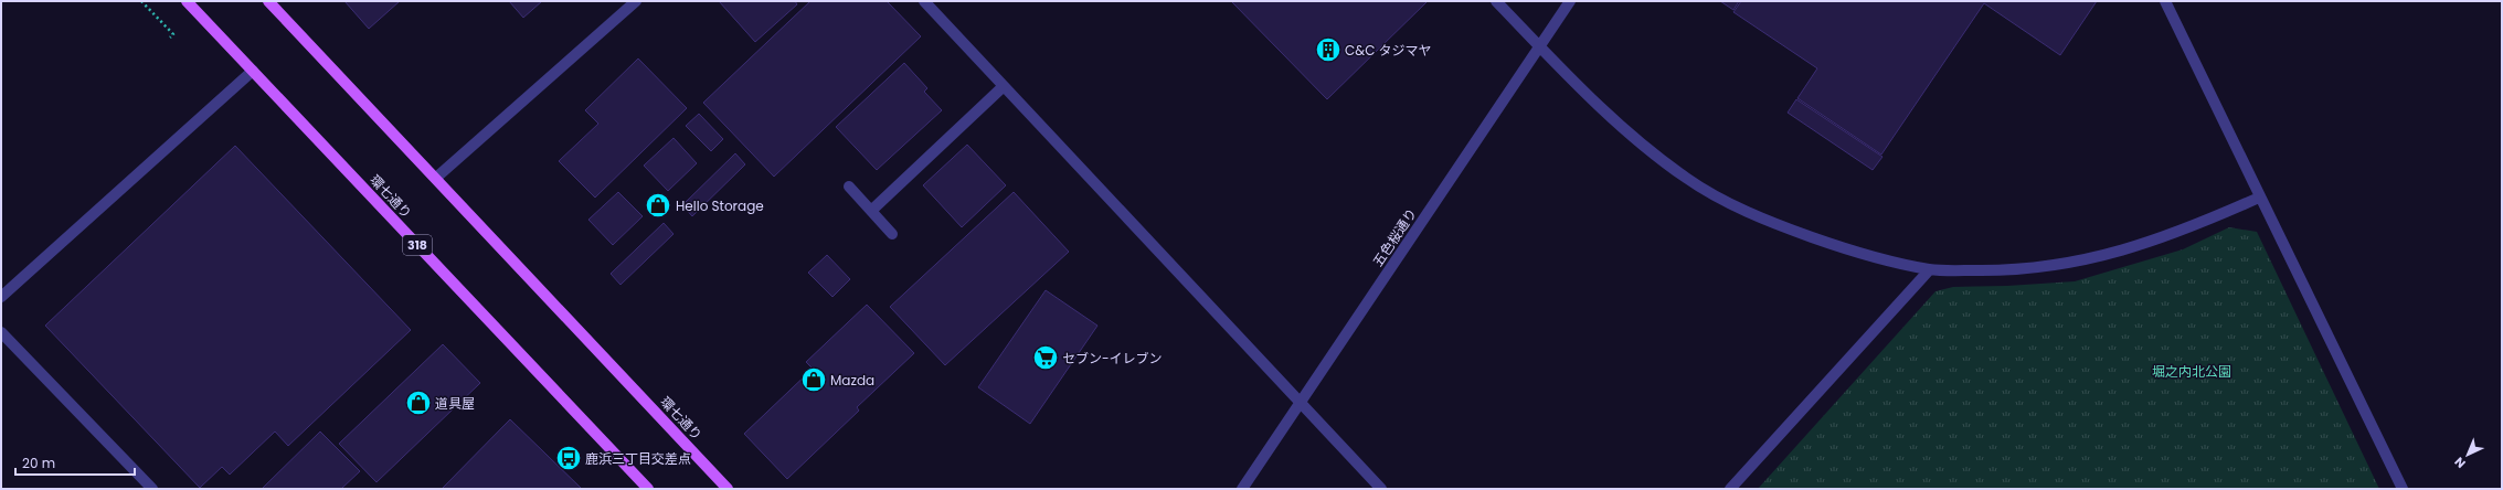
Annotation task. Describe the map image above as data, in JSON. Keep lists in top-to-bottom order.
{
  "streets": {
    "main road": ["環七通り", "318"],
    "street": ["五色桜通り"]
  },
  "parks": ["堀之内北公園"],
  "places": {
    "building": ["C&C タジマヤ"],
    "shop": ["Hello Storage", "Mazda", "道具屋"],
    "supermarket": ["セブン-イレブン"],
    "bus stop": ["鹿浜三丁目交差点"]
  },
  "scale_bar": "20 m",
  "north": "bottom left"
}
